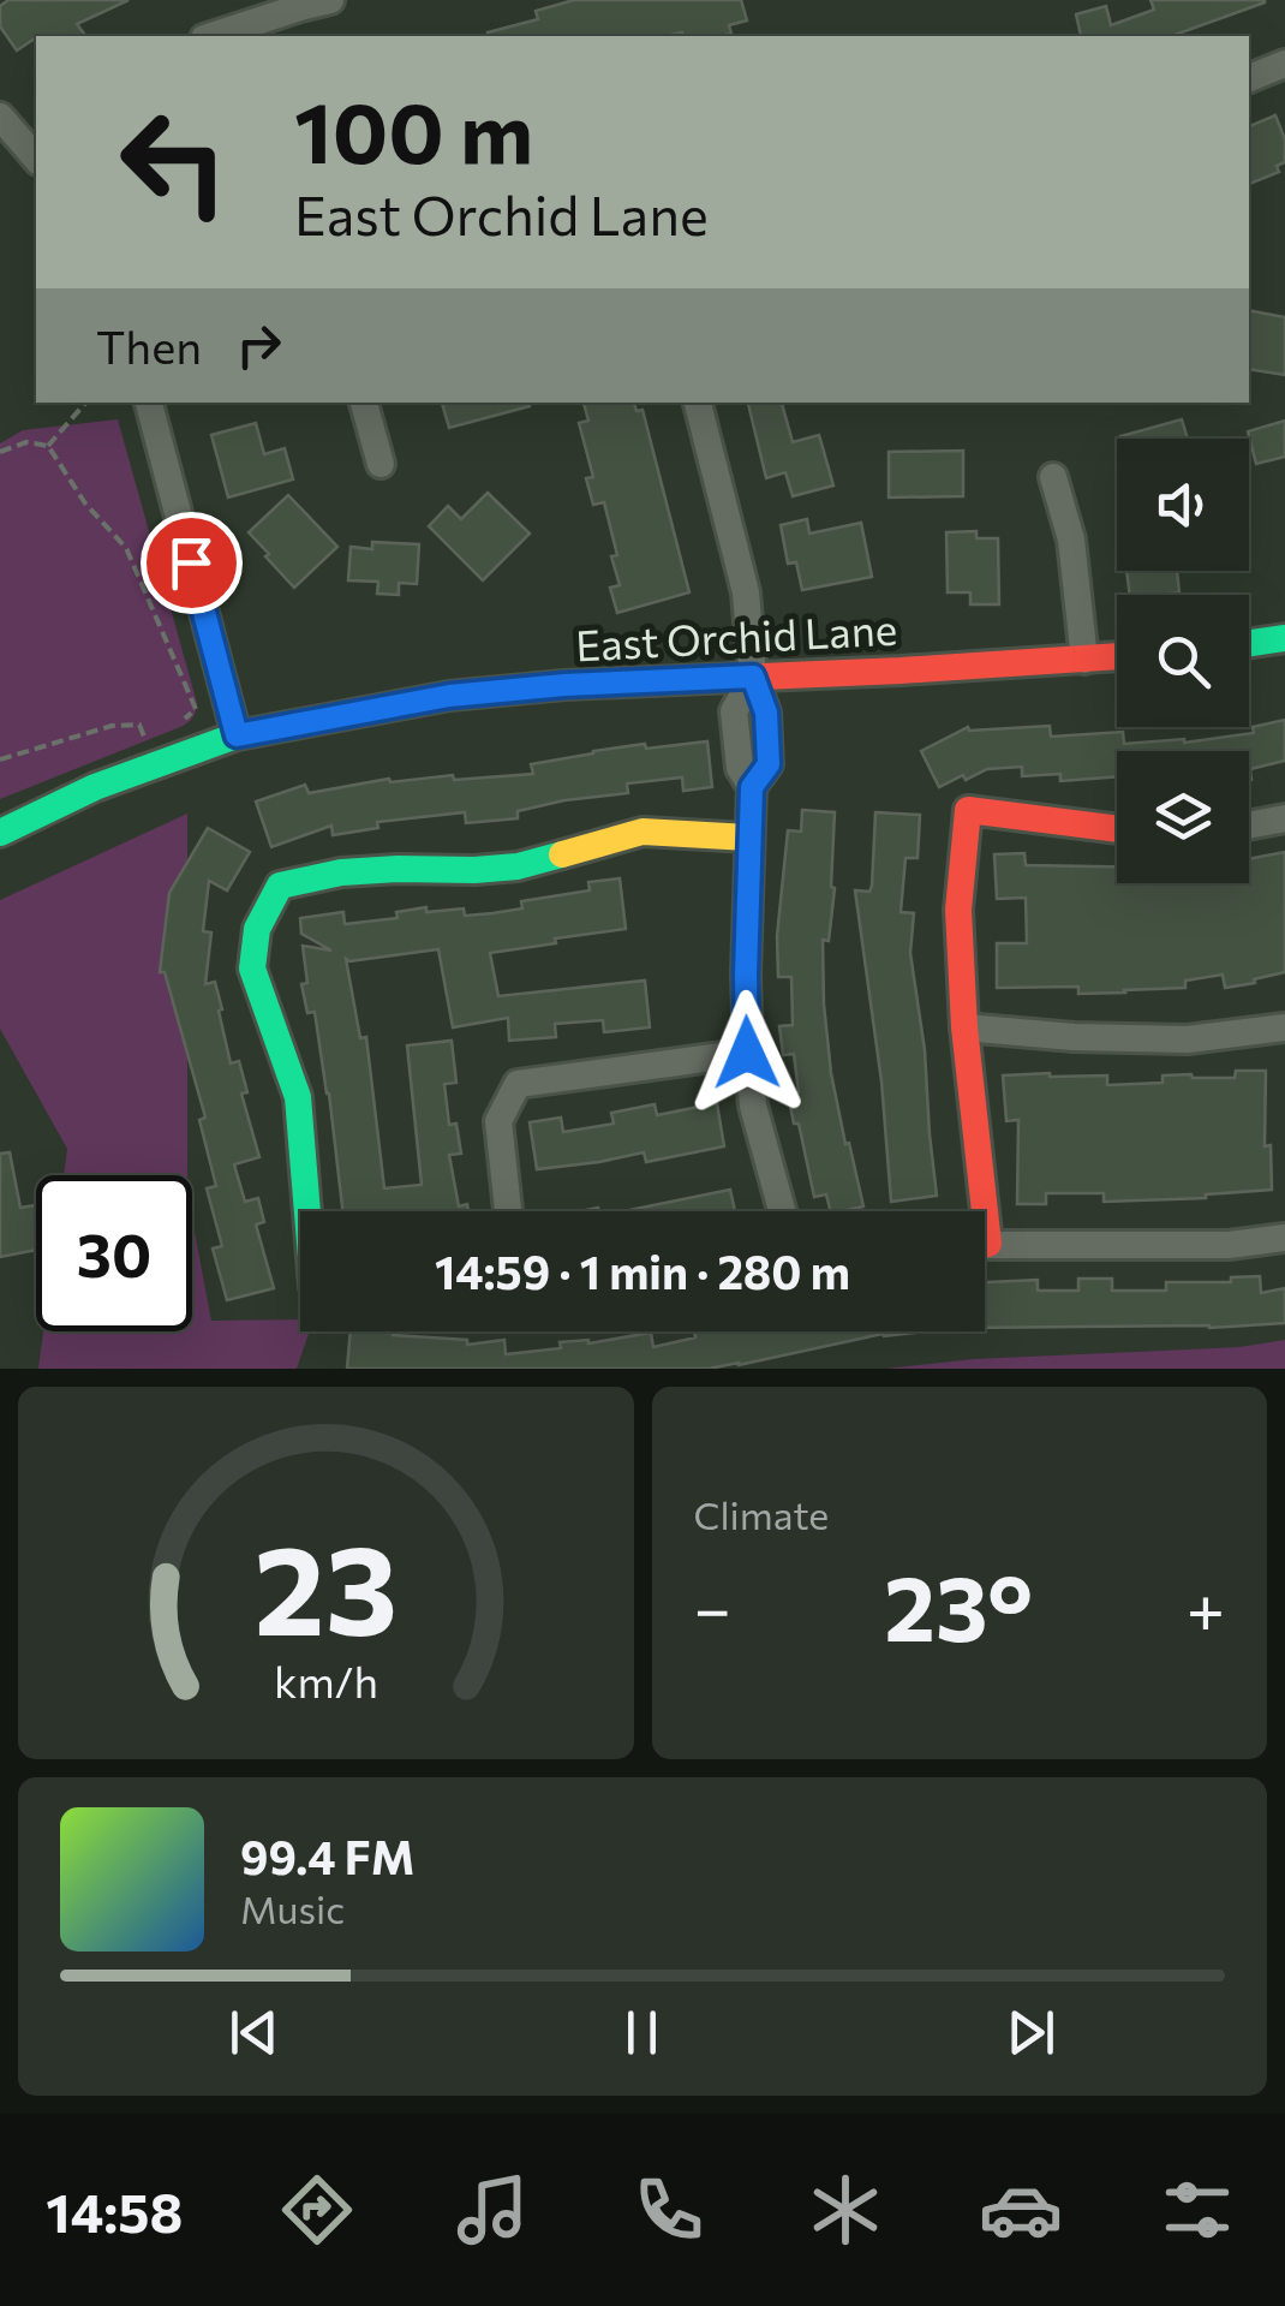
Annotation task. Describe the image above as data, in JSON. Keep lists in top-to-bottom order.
{
  "streets": {
    "street": ["East Orchid Lane"]
  },
  "page": {
    "turn": ["100 m", "East Orchid Lane"],
    "then": "Then",
    "limit": "30",
    "trip": "14:59 · 1 min · 280 m",
    "tile": "Climate",
    "heat": ["−", "23°", "+"],
    "song": ["99.4 FM", "Music"],
    "tabs": "14:58",
    "gauge": ["23", "km/h"]
  }
}
